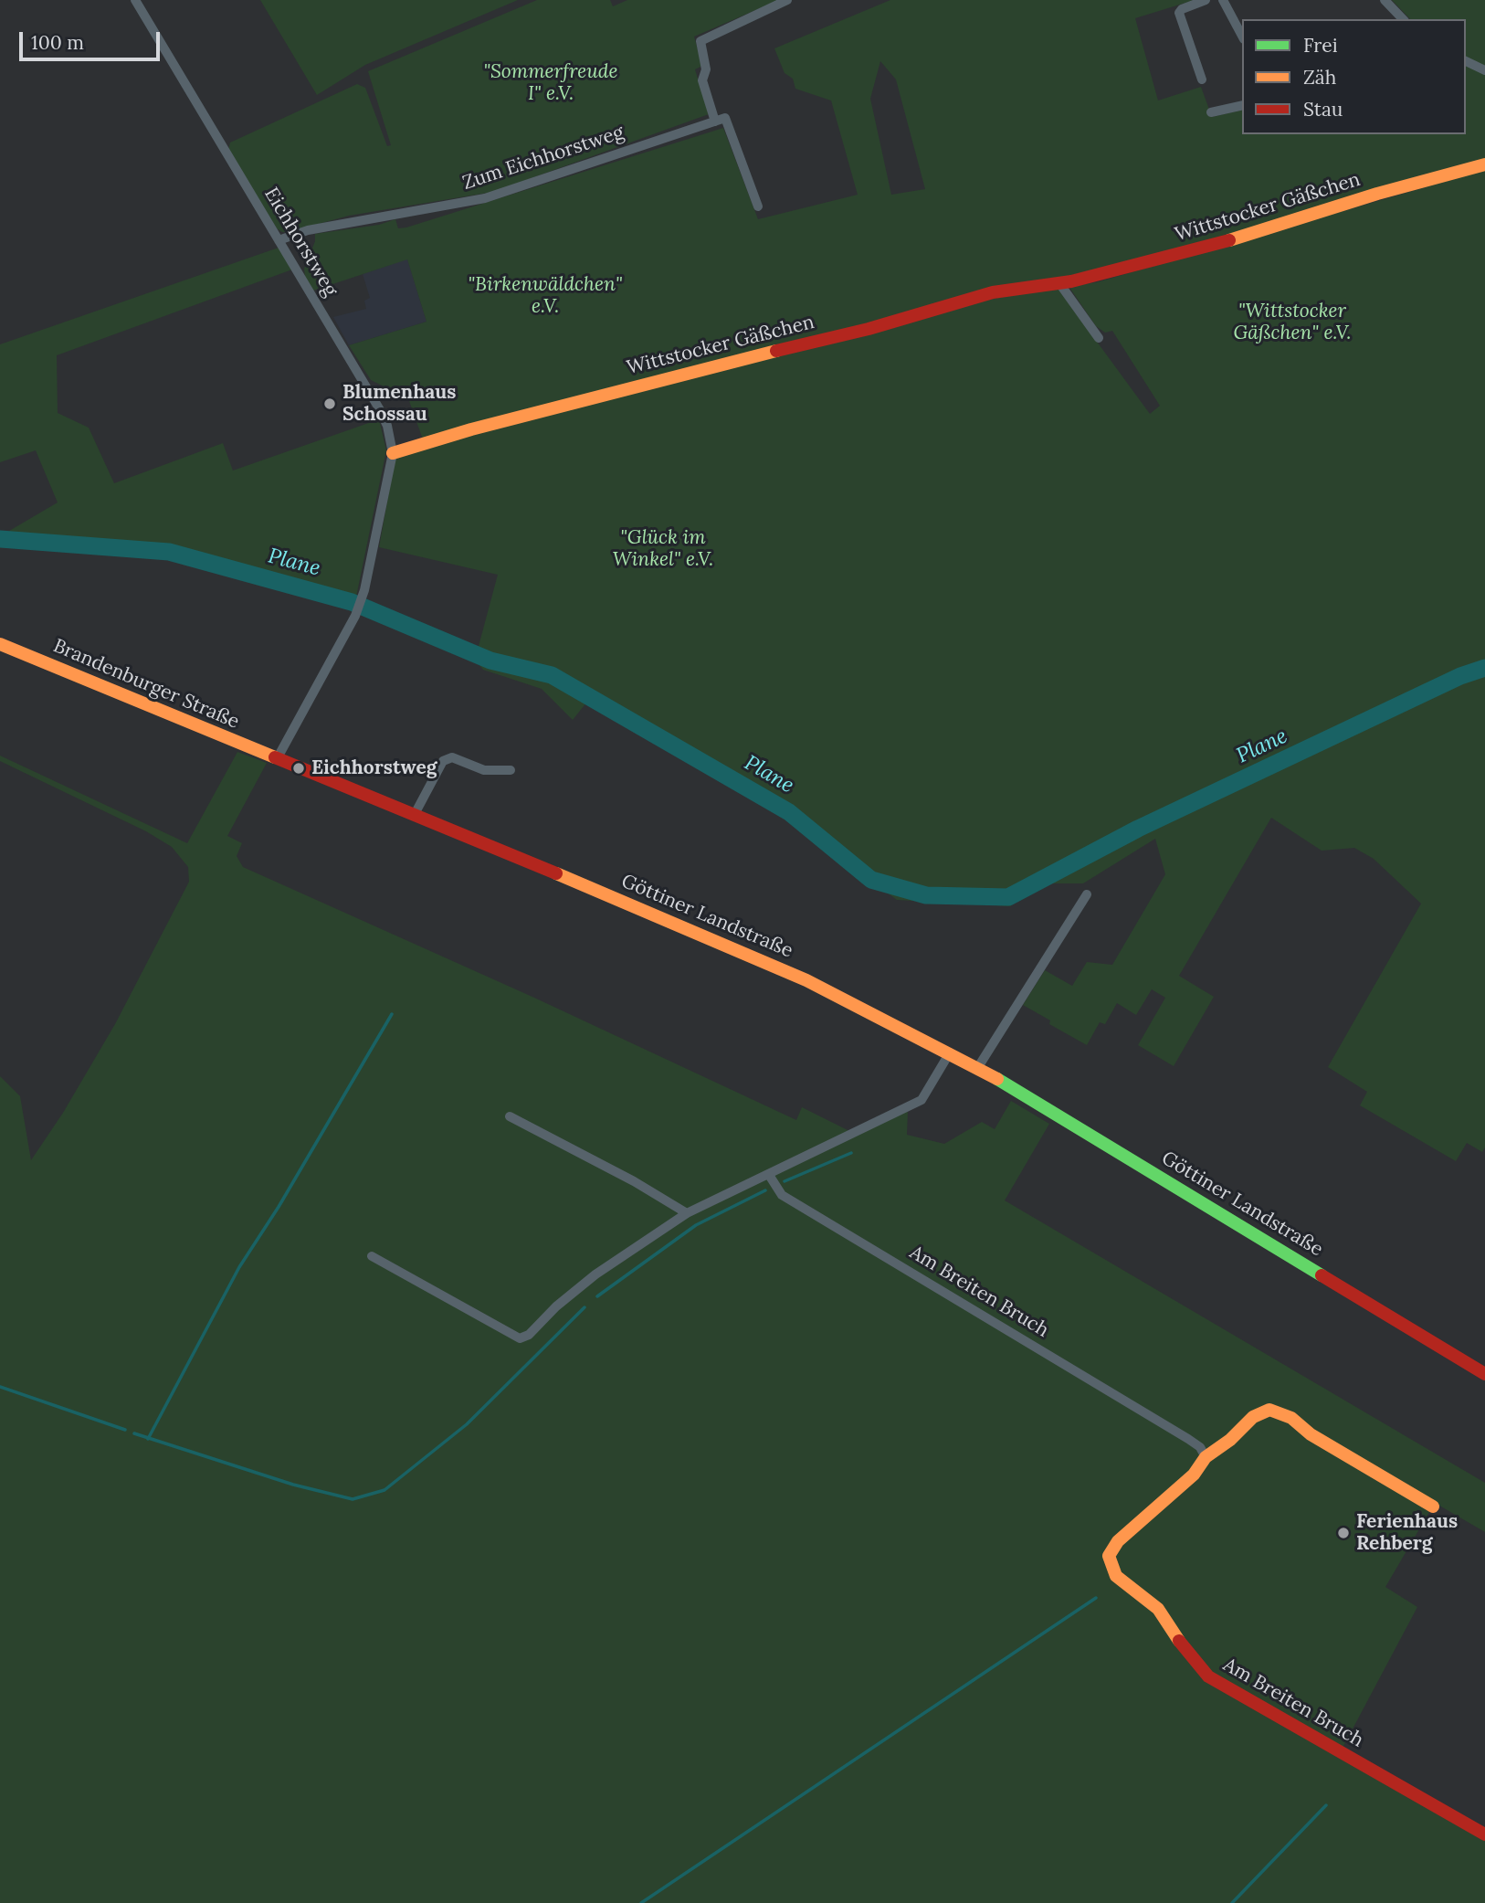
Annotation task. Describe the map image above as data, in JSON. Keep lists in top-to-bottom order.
{
  "streets": {
    "street": [
      "Zum Eichhorstweg",
      "Wittstocker Gäßchen",
      "Eichhorstweg",
      "Brandenburger Straße",
      "Göttiner Landstraße",
      "Am Breiten Bruch"
    ]
  },
  "crossings": [
    ["Zum Eichhorstweg", "Eichhorstweg"],
    ["Wittstocker Gäßchen", "Eichhorstweg"],
    ["Eichhorstweg", "Brandenburger Straße"],
    ["Eichhorstweg", "Göttiner Landstraße"],
    ["Brandenburger Straße", "Göttiner Landstraße"]
  ],
  "water": ["Plane"],
  "parks": [
    "\"Sommerfreude I\" e.V.",
    "\"Birkenwäldchen\" e.V.",
    "\"Wittstocker Gäßchen\" e.V.",
    "\"Glück im Winkel\" e.V."
  ],
  "places": ["Blumenhaus Schossau", "Eichhorstweg", "Ferienhaus Rehberg"],
  "legend": ["Frei", "Zäh", "Stau"],
  "scale_bar": "100 m"
}
